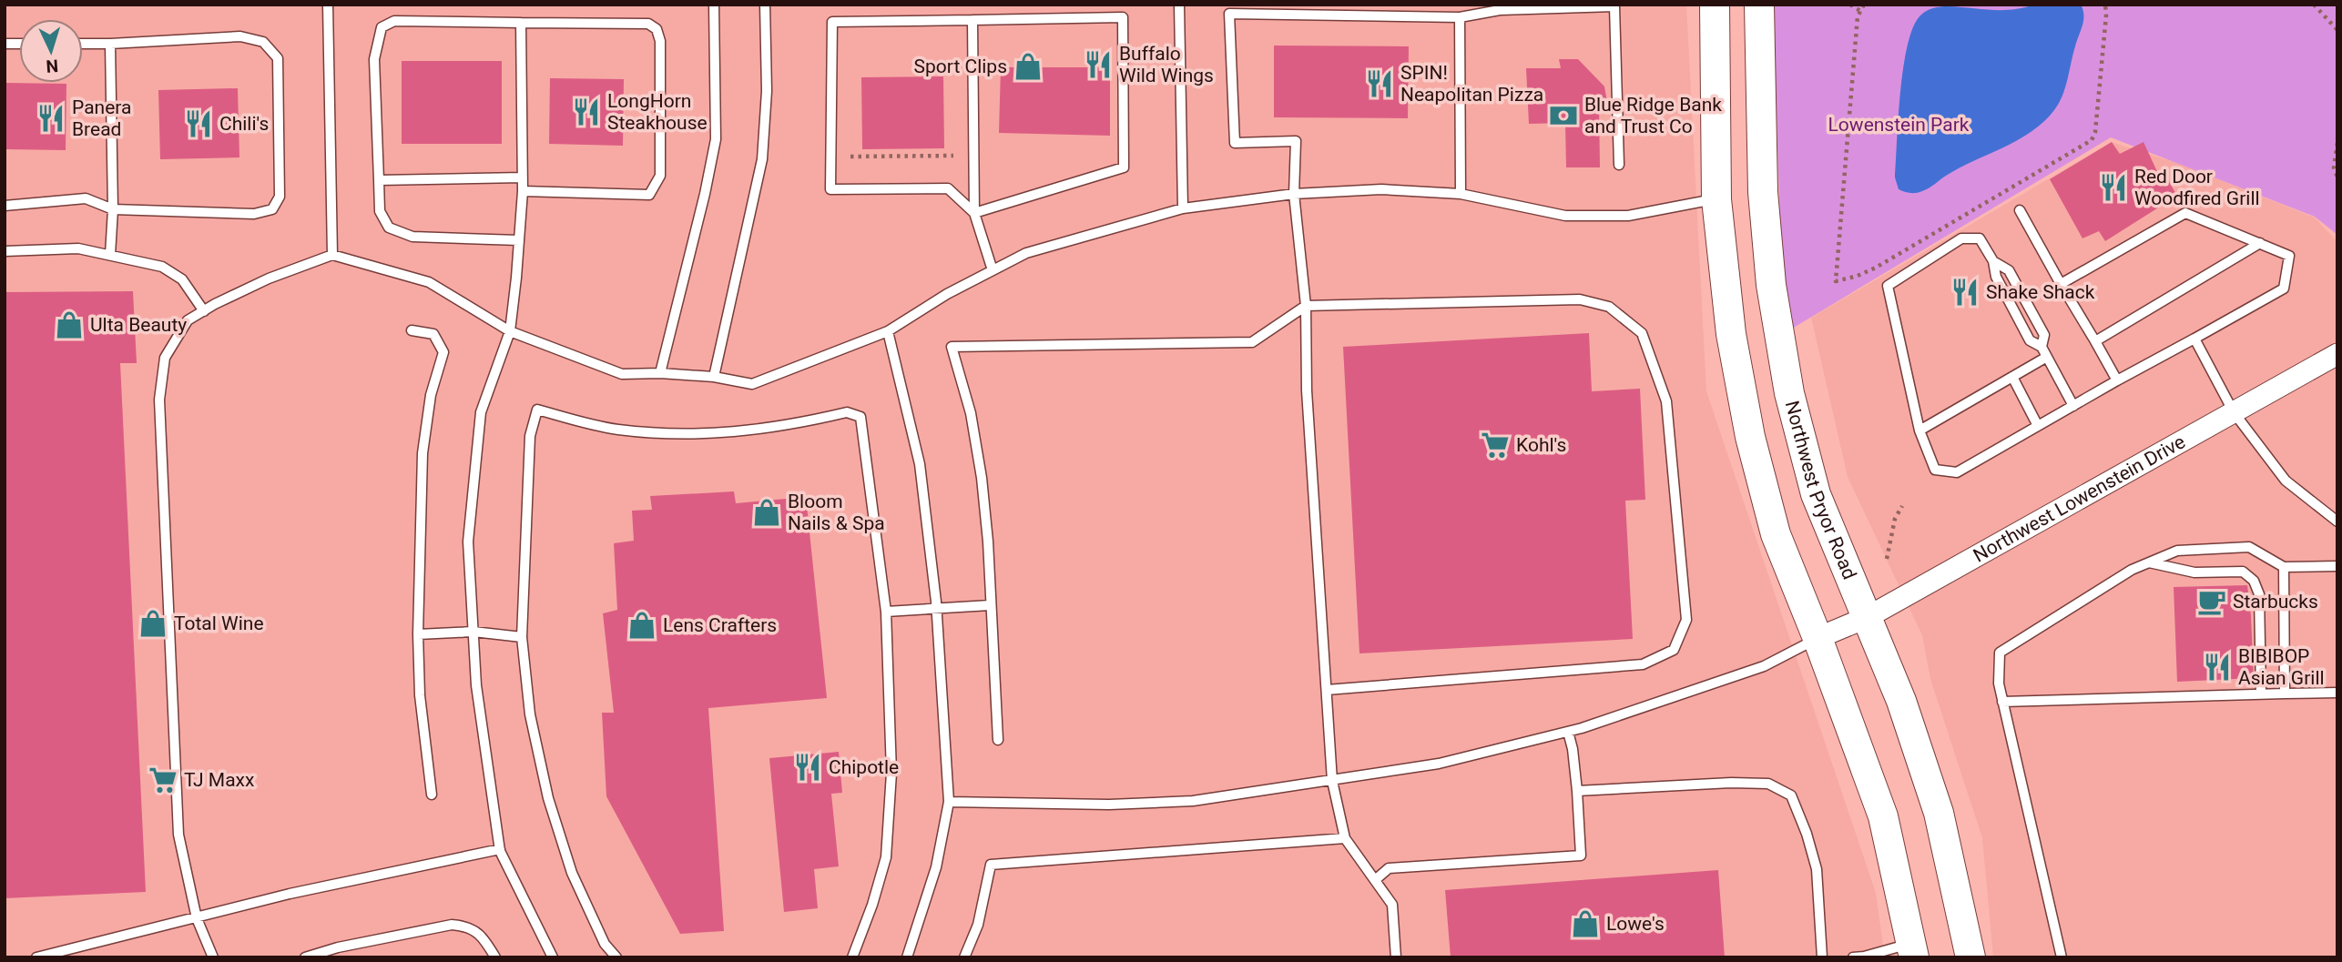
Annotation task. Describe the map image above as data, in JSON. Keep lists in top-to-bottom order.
{
  "streets": {
    "main road": ["Northwest Pryor Road"],
    "street": ["Northwest Lowenstein Drive"]
  },
  "crossings": [
    ["Northwest Pryor Road", "Northwest Lowenstein Drive"]
  ],
  "parks": ["Lowenstein Park"],
  "places": {
    "restaurant": [
      "Buffalo Wild Wings",
      "SPIN! Neapolitan Pizza",
      "LongHorn Steakhouse",
      "Panera Bread",
      "Chili's",
      "Red Door Woodfired Grill",
      "Shake Shack",
      "BIBIBOP Asian Grill",
      "Chipotle"
    ],
    "shop": [
      "Sport Clips",
      "Ulta Beauty",
      "Bloom Nails & Spa",
      "Total Wine",
      "Lens Crafters",
      "Lowe's"
    ],
    "bank": ["Blue Ridge Bank and Trust Co"],
    "supermarket": ["Kohl's", "TJ Maxx"],
    "cafe": ["Starbucks"]
  },
  "north": "bottom"
}
